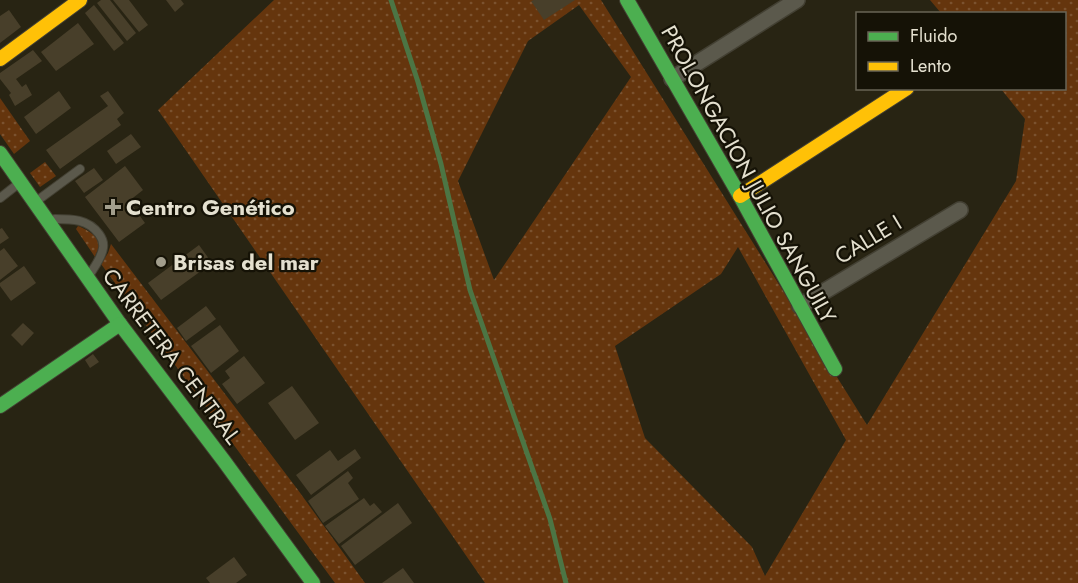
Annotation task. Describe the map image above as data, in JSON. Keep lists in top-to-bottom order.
{
  "streets": {
    "main road": ["PROLONGACION JULIO SANGUILY", "CARRETERA CENTRAL"],
    "street": ["CALLE I"]
  },
  "crossings": [
    ["PROLONGACION JULIO SANGUILY", "CALLE I"]
  ],
  "places": {
    "health": ["Centro Genético"],
    "other": ["Brisas del mar"]
  },
  "legend": ["Fluido", "Lento"]
}
